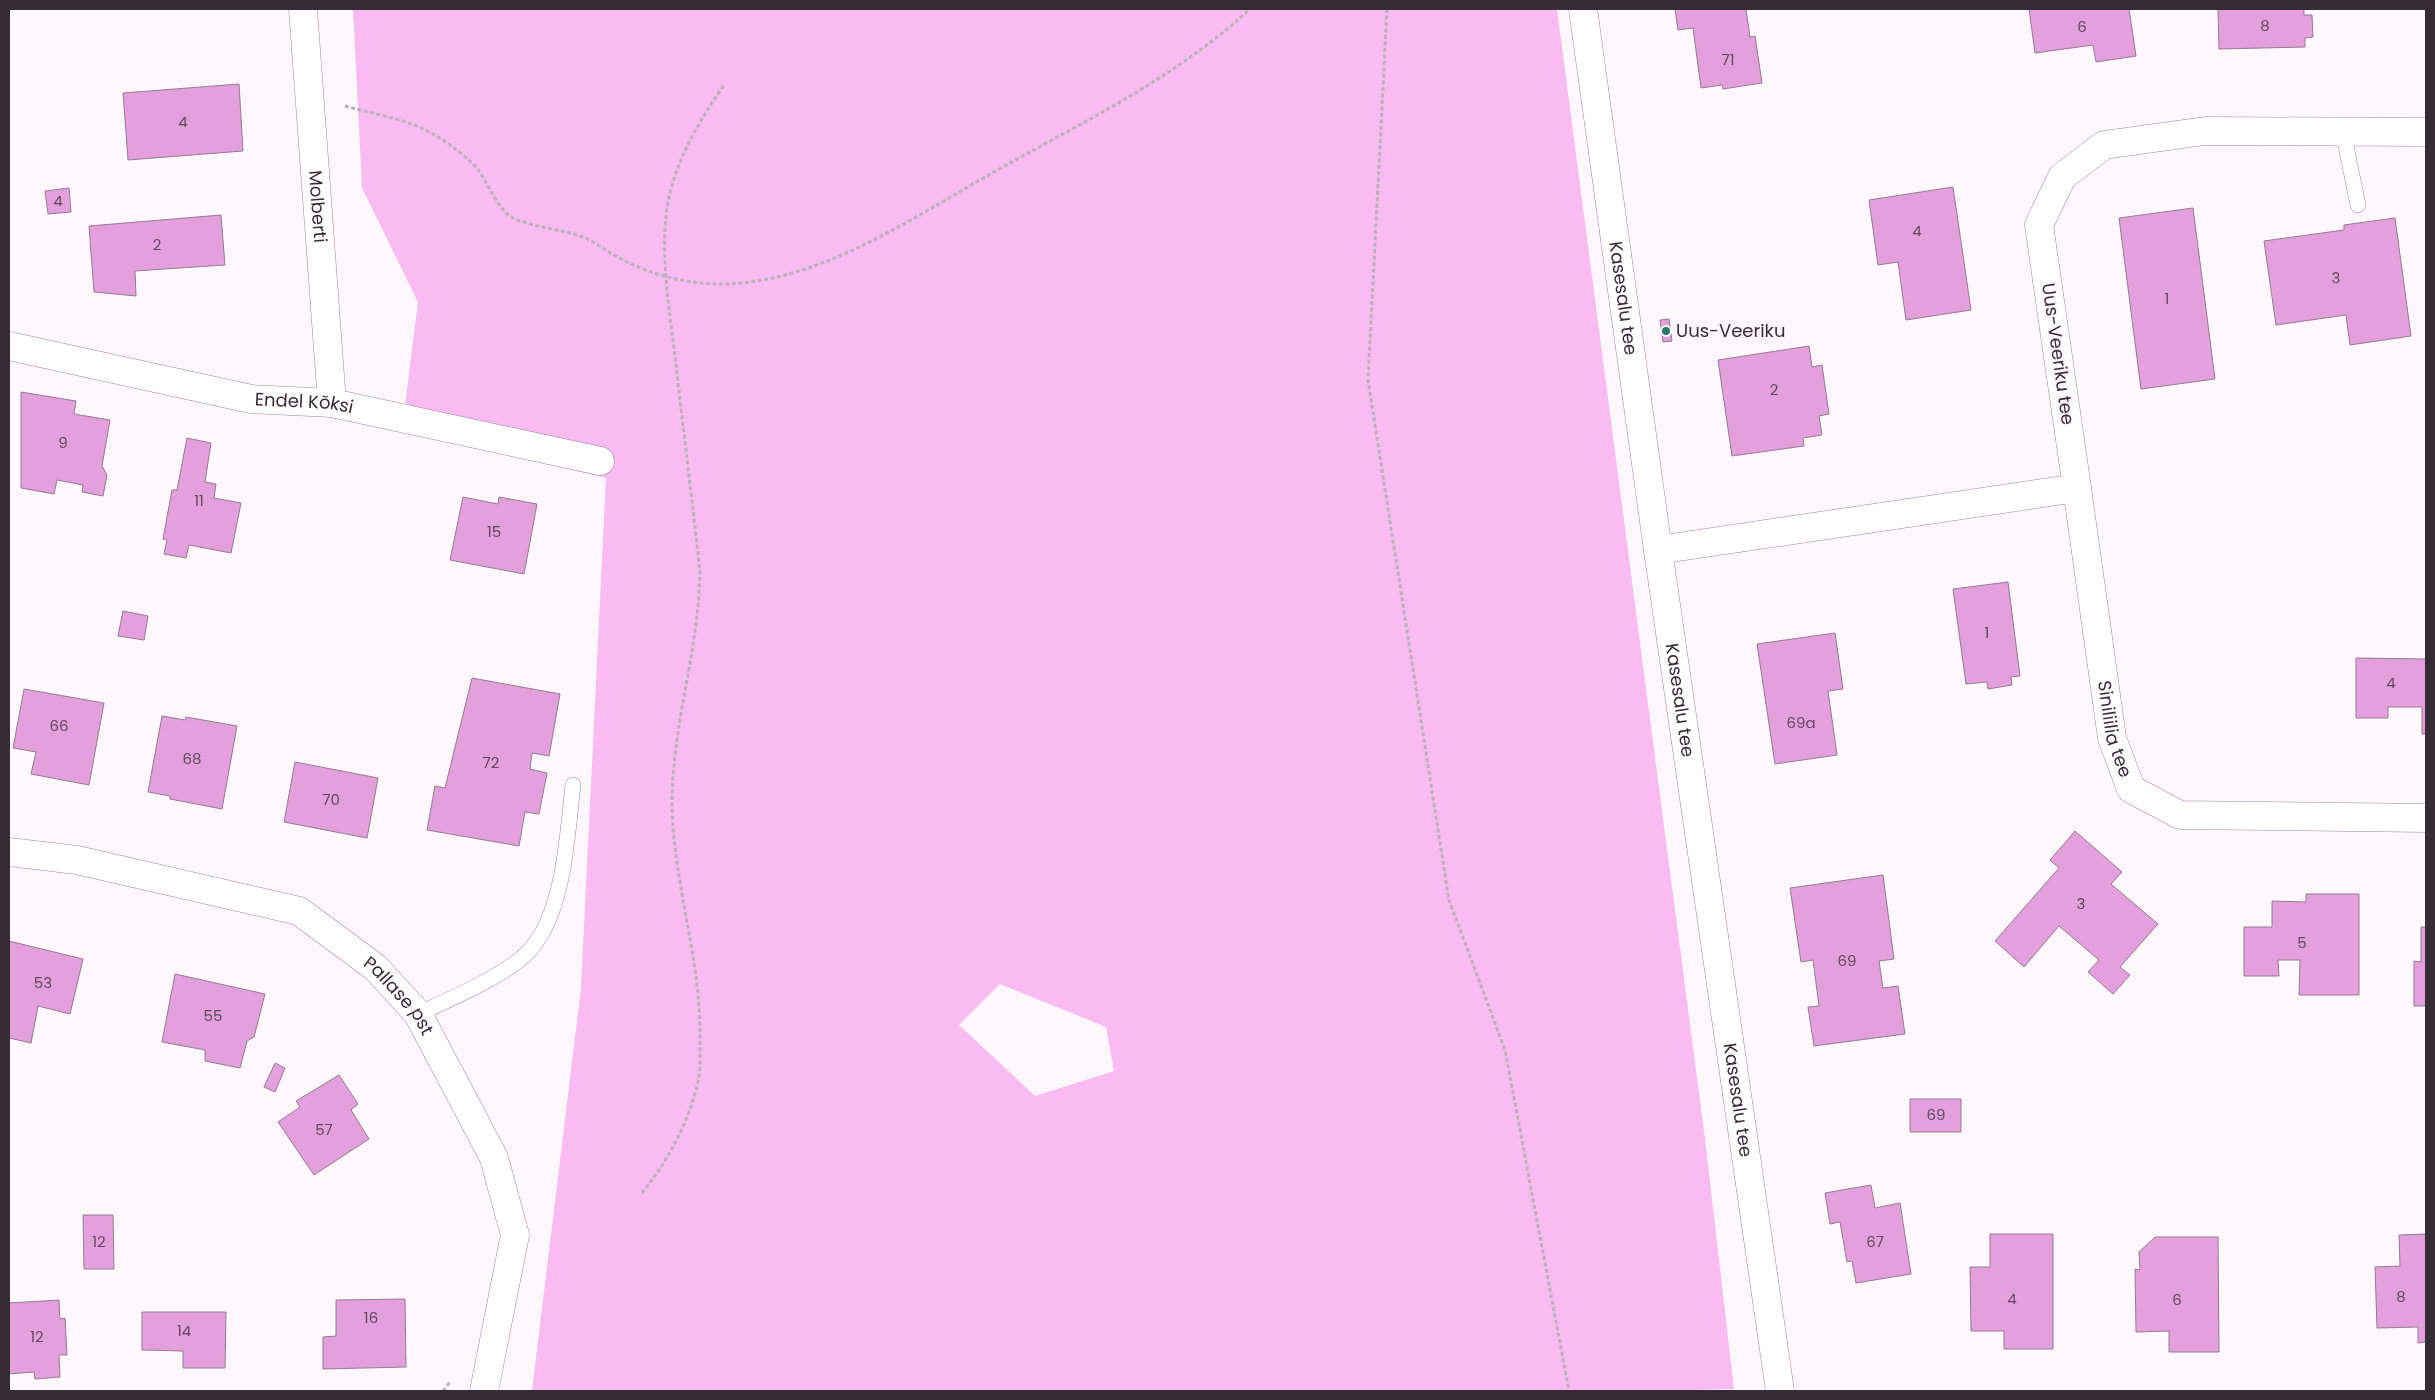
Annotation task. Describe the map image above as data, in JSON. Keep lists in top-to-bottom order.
{
  "streets": {
    "street": [
      "Molberti",
      "Kasesalu tee",
      "Uus-Veeriku tee",
      "Endel Kõksi",
      "Siniliilia tee",
      "Pallase pst"
    ]
  },
  "crossings": [
    ["Molberti", "Endel Kõksi"],
    ["Uus-Veeriku tee", "Siniliilia tee"]
  ],
  "places": ["Uus-Veeriku"],
  "house_numbers": [
    "8",
    "6",
    "71",
    "4",
    "4",
    "4",
    "2",
    "3",
    "1",
    "2",
    "9",
    "11",
    "15",
    "1",
    "4",
    "69a",
    "66",
    "68",
    "72",
    "70",
    "3",
    "5",
    "69",
    "53",
    "55",
    "69",
    "57",
    "12",
    "67",
    "8",
    "4",
    "6",
    "16",
    "14",
    "12"
  ]
}
